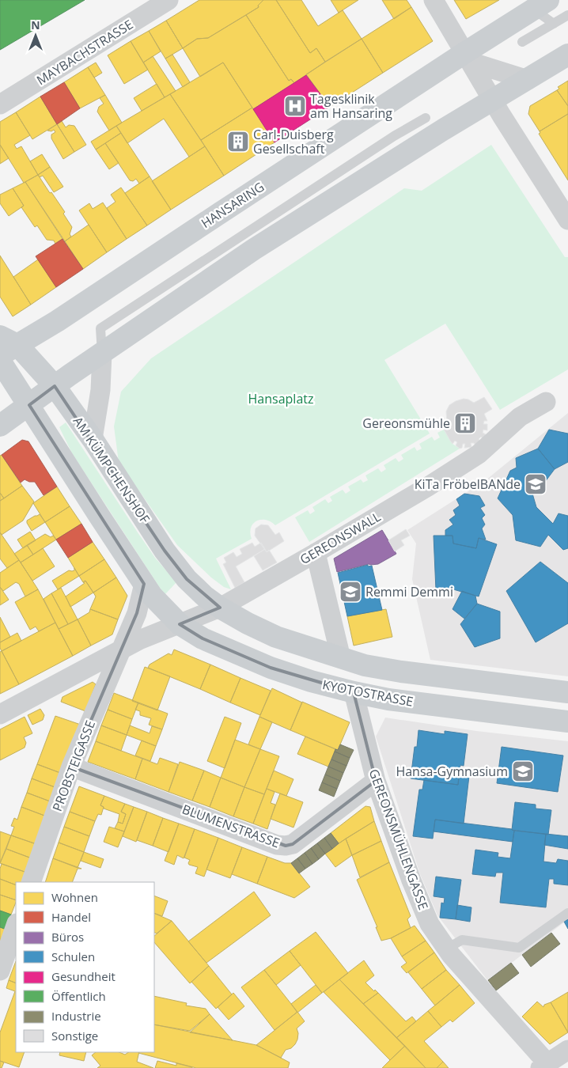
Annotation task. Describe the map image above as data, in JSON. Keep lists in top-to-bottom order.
{
  "streets": {
    "main road": ["HANSARING", "AM KÜMPCHENSHOF", "KYOTOSTRASSE"],
    "street": [
      "MAYBACHSTRASSE",
      "GEREONSWALL",
      "PROBSTEIGASSE",
      "BLUMENSTRASSE",
      "GEREONSMÜHLENGASSE"
    ]
  },
  "crossings": [
    ["HANSARING", "AM KÜMPCHENSHOF"],
    ["AM KÜMPCHENSHOF", "GEREONSWALL"],
    ["AM KÜMPCHENSHOF", "KYOTOSTRASSE"],
    ["GEREONSWALL", "KYOTOSTRASSE"],
    ["GEREONSWALL", "PROBSTEIGASSE"],
    ["KYOTOSTRASSE", "GEREONSMÜHLENGASSE"],
    ["PROBSTEIGASSE", "BLUMENSTRASSE"],
    ["BLUMENSTRASSE", "GEREONSMÜHLENGASSE"]
  ],
  "parks": ["Hansaplatz"],
  "places": {
    "hospital": ["Tagesklinik am Hansaring"],
    "building": ["Carl-Duisberg Gesellschaft", "Gereonsmühle"],
    "school or university": ["KiTa FröbelBANde", "Remmi Demmi", "Hansa-Gymnasium"]
  },
  "legend": [
    "Wohnen",
    "Handel",
    "Büros",
    "Schulen",
    "Gesundheit",
    "Öffentlich",
    "Industrie",
    "Sonstige"
  ],
  "north": "top"
}
